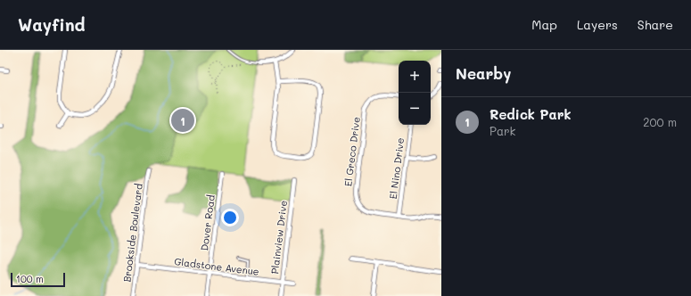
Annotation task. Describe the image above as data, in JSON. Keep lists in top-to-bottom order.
{
  "streets": {
    "street": [
      "El Greco Drive",
      "El Nino Drive",
      "Dover Road",
      "Brookside Boulevard",
      "Plainview Drive",
      "Gladstone Avenue"
    ]
  },
  "crossings": [
    ["El Greco Drive", "El Nino Drive"],
    ["Dover Road", "Gladstone Avenue"],
    ["Brookside Boulevard", "Gladstone Avenue"],
    ["Plainview Drive", "Gladstone Avenue"]
  ],
  "scale_bar": "100 m",
  "page": {
    "header": "Wayfind",
    "nav": ["Map", "Layers", "Share"],
    "heading": "Nearby",
    "map_buttons": ["+", "−"],
    "list": [
      {
        "mark": "1",
        "name": "Redick Park",
        "note": "Park",
        "value": "200 m"
      }
    ],
    "pins": "1",
    "scale": "100 m"
  }
}
